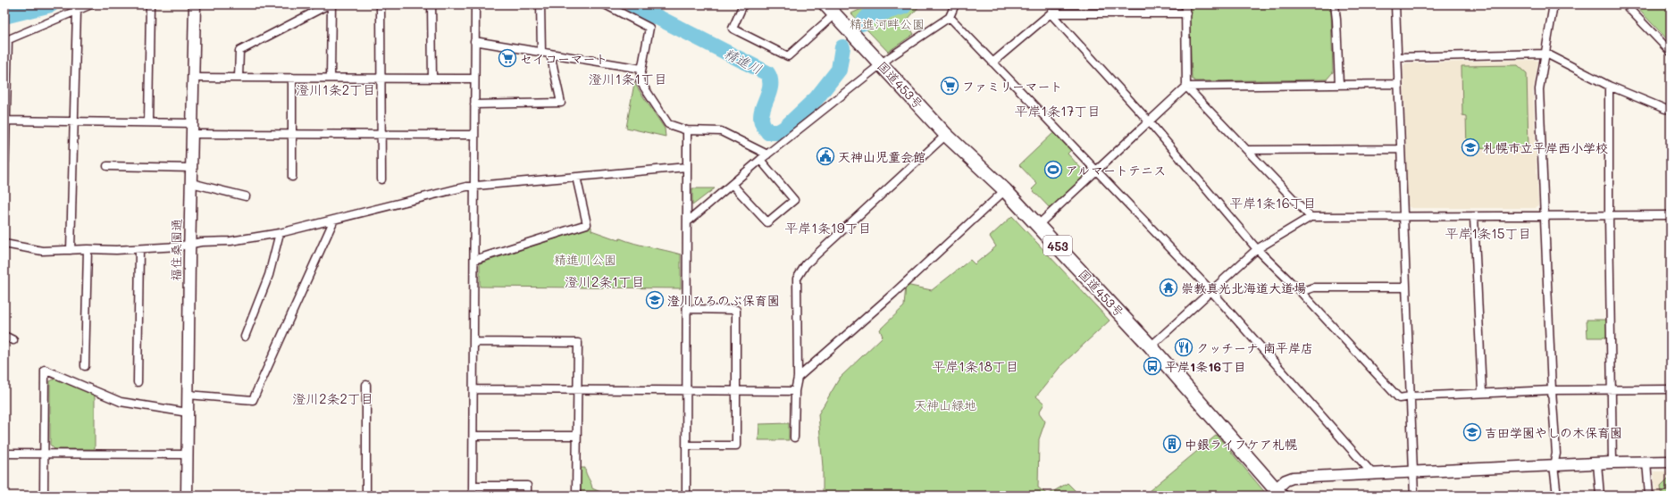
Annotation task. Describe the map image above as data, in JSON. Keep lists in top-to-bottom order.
{
  "streets": {
    "highway": ["国道453号", "453"],
    "street": ["福住桑園通"]
  },
  "districts": [
    "澄川1条1丁目",
    "澄川1条2丁目",
    "平岸1条17丁目",
    "平岸1条16丁目",
    "平岸1条19丁目",
    "平岸1条15丁目",
    "澄川2条1丁目",
    "平岸1条18丁目",
    "澄川2条2丁目"
  ],
  "water": ["精進川"],
  "parks": ["精進河畔公園", "精進川公園", "天神山緑地"],
  "places": {
    "supermarket": ["セイコーマート", "ファミリーマート"],
    "school or university": ["札幌市立平岸西小学校", "澄川ひろのぶ保育園", "吉田学園やしの木保育園"],
    "public building": ["天神山児童会館"],
    "sports": ["アルマートテニス"],
    "temple": ["崇教真光北海道大道場"],
    "restaurant": ["クッチーナ 南平岸店"],
    "bus stop": ["平岸1条16丁目"],
    "building": ["中銀ライフケア札幌"]
  }
}
